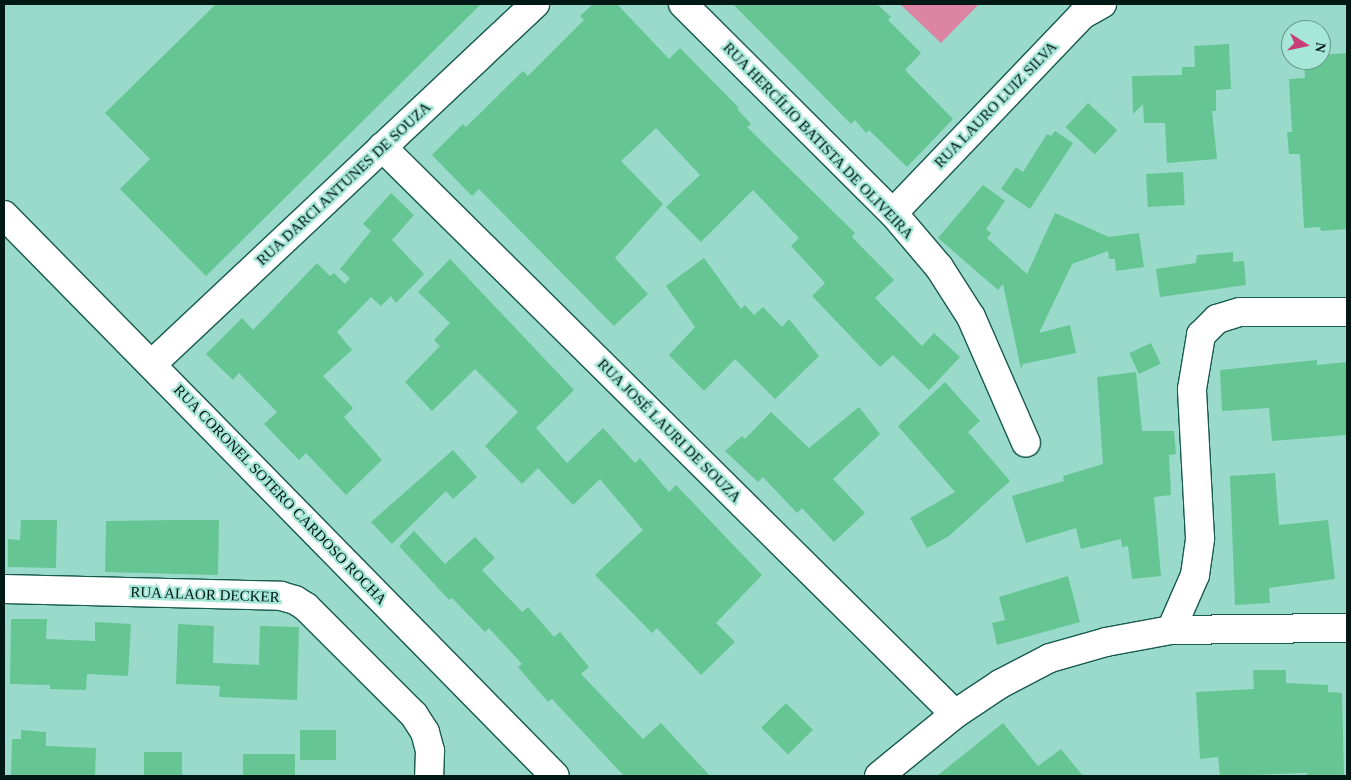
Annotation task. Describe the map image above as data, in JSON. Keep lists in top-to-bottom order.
{
  "streets": {
    "street": [
      "RUA LAURO LUIZ SILVA",
      "RUA HERCÍLIO BATISTA DE OLIVEIRA",
      "RUA DARCI ANTUNES DE SOUZA",
      "RUA JOSÉ LAURI DE SOUZA",
      "RUA CORONEL SOTERO CARDOSO ROCHA",
      "RUA ALAOR DECKER"
    ]
  },
  "crossings": [
    ["RUA LAURO LUIZ SILVA", "RUA HERCÍLIO BATISTA DE OLIVEIRA"],
    ["RUA DARCI ANTUNES DE SOUZA", "RUA JOSÉ LAURI DE SOUZA"],
    ["RUA DARCI ANTUNES DE SOUZA", "RUA CORONEL SOTERO CARDOSO ROCHA"]
  ],
  "north": "right"
}
